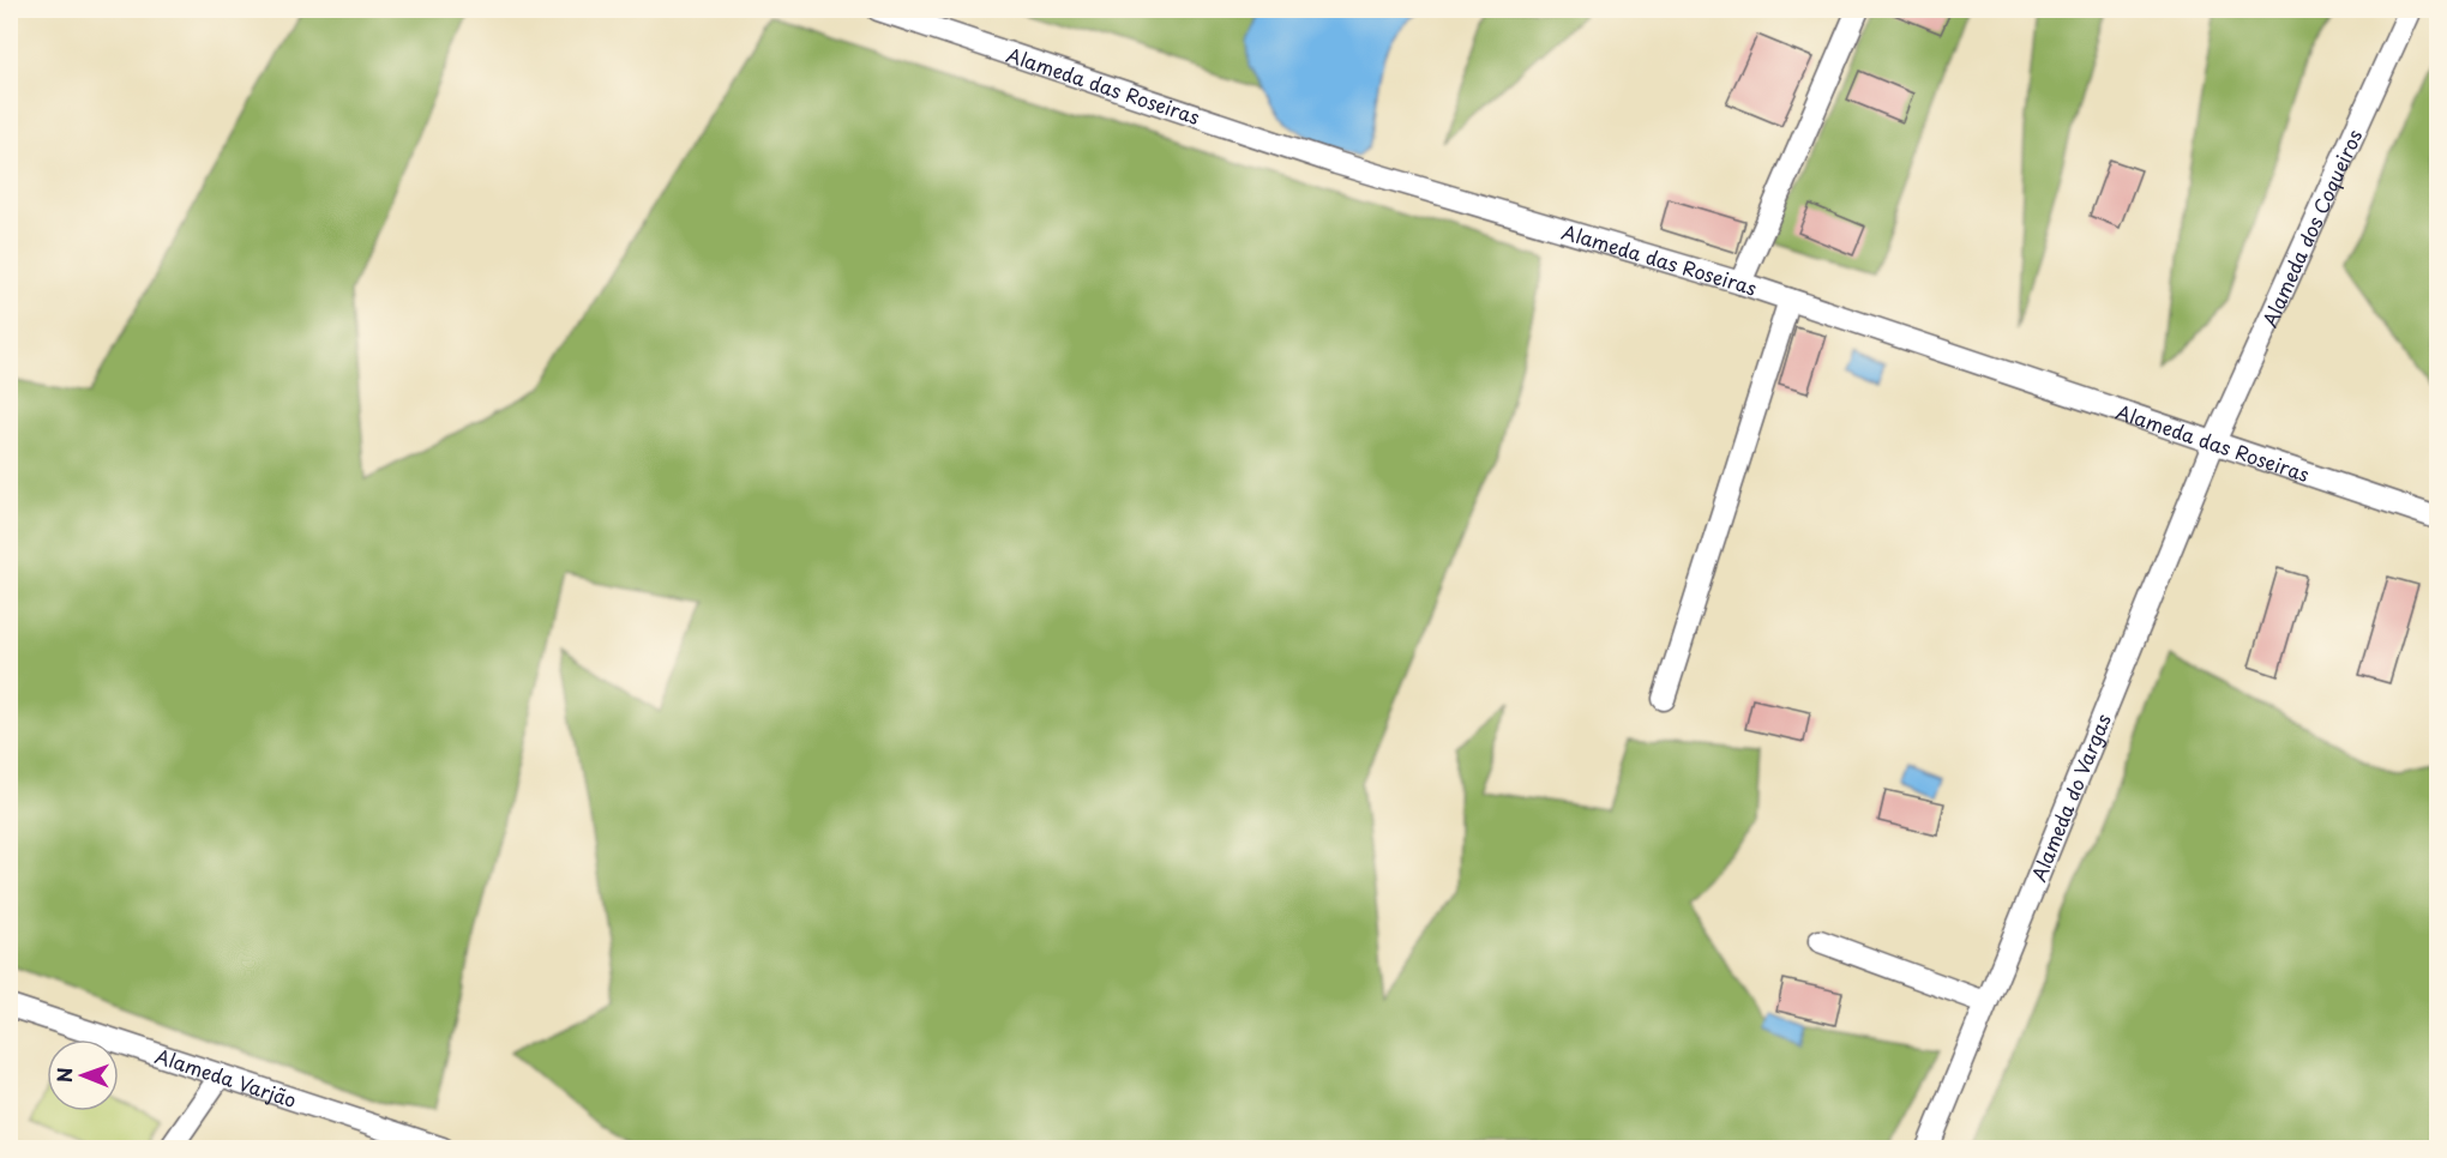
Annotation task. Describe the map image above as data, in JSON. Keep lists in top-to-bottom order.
{
  "streets": {
    "street": [
      "Alameda das Roseiras",
      "Alameda dos Coqueiros",
      "Alameda do Vargas",
      "Alameda Varjão"
    ]
  },
  "crossings": [
    ["Alameda das Roseiras", "Alameda dos Coqueiros"],
    ["Alameda das Roseiras", "Alameda do Vargas"],
    ["Alameda dos Coqueiros", "Alameda do Vargas"]
  ],
  "north": "left"
}
